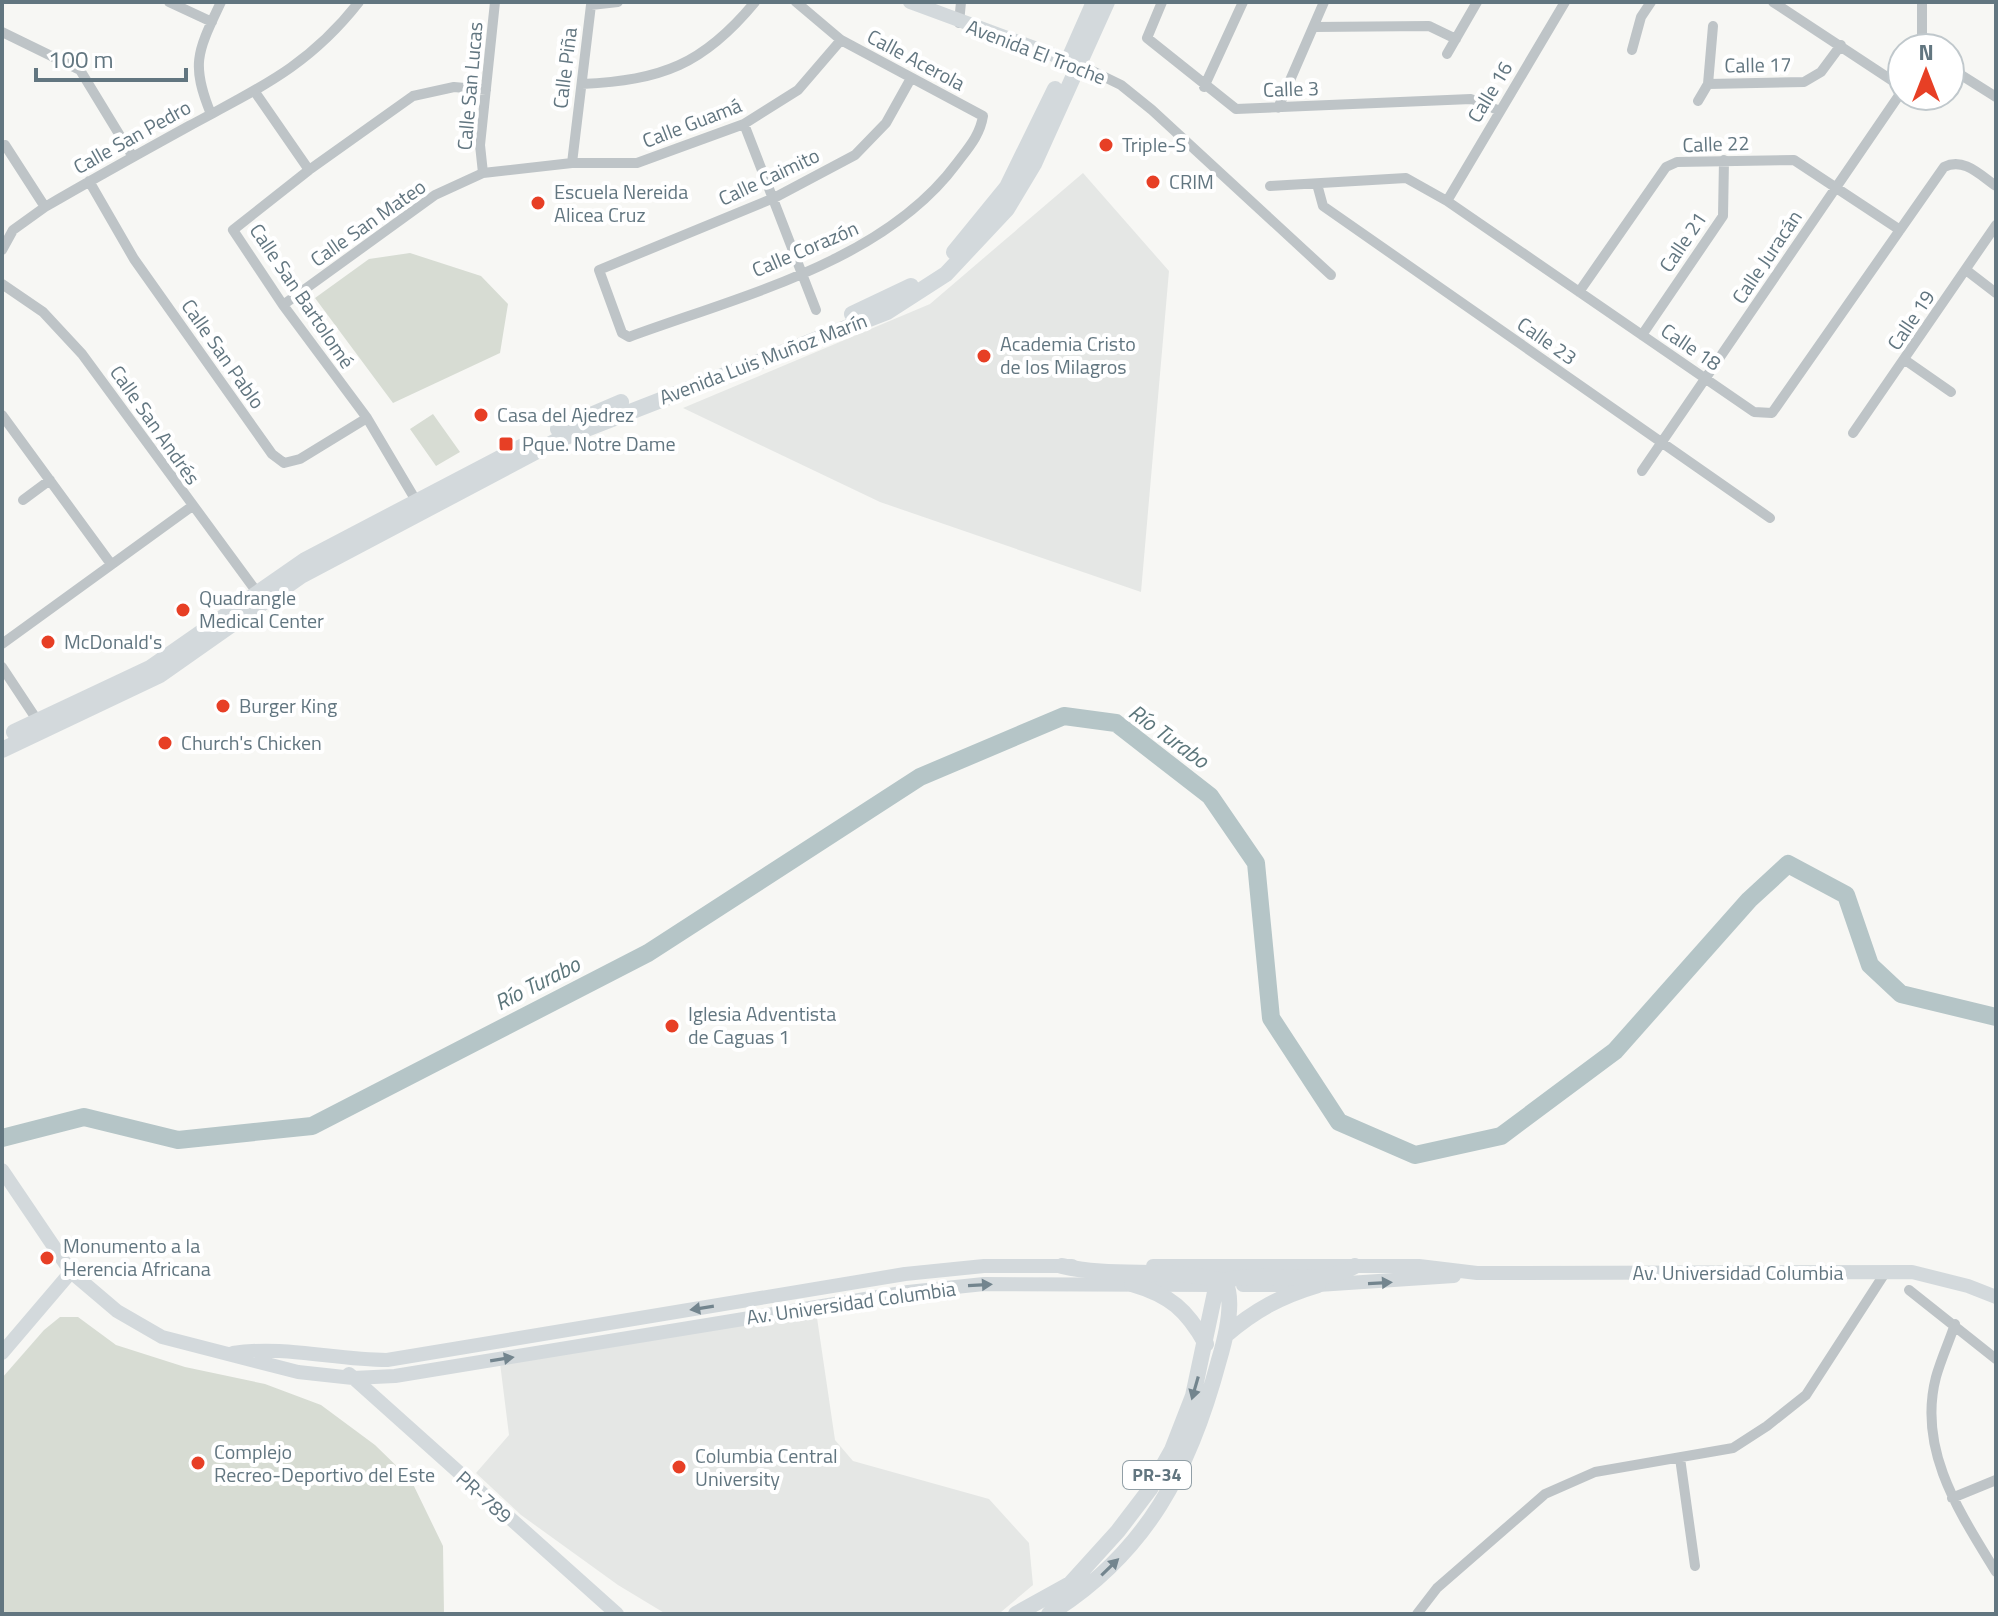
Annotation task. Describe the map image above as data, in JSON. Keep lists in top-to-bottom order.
{
  "streets": {
    "main road": [
      "Avenida El Troche",
      "Avenida Luis Muñoz Marín",
      "Av. Universidad Columbia",
      "PR-34",
      "PR-789"
    ],
    "street": [
      "Calle Acerola",
      "Calle 17",
      "Calle Piña",
      "Calle San Lucas",
      "Calle 3",
      "Calle 16",
      "Calle Guamá",
      "Calle San Pedro",
      "Calle 22",
      "Calle Caimito",
      "Calle San Mateo",
      "Calle 21",
      "Calle Corazón",
      "Calle Juracán",
      "Calle San Bartolomé",
      "Calle 19",
      "Calle 23",
      "Calle 18",
      "Calle San Pablo",
      "Calle San Andrés"
    ]
  },
  "crossings": [
    ["Avenida El Troche", "Avenida Luis Muñoz Marín"],
    ["Calle Acerola", "Calle Guamá"],
    ["Calle Acerola", "Calle Caimito"],
    ["Calle Acerola", "Calle Corazón"],
    ["Calle Piña", "Calle Guamá"],
    ["Calle Piña", "Calle San Mateo"],
    ["Calle San Lucas", "Calle San Mateo"],
    ["Calle San Lucas", "Calle San Bartolomé"],
    ["Calle 3", "Calle 16"],
    ["Calle 16", "Calle 18"],
    ["Calle Guamá", "Calle San Mateo"],
    ["Calle San Pedro", "Calle San Pablo"],
    ["Calle 22", "Calle 21"],
    ["Calle 22", "Calle Juracán"],
    ["Calle 22", "Calle 18"],
    ["Calle Caimito", "Calle Corazón"],
    ["Calle San Mateo", "Calle San Bartolomé"],
    ["Calle 21", "Calle 18"],
    ["Calle Juracán", "Calle 23"],
    ["Calle Juracán", "Calle 18"],
    ["Calle San Bartolomé", "Calle San Pablo"],
    ["Calle San Bartolomé", "Avenida Luis Muñoz Marín"],
    ["Calle 23", "Calle 18"],
    ["Avenida Luis Muñoz Marín", "Calle San Andrés"],
    ["Av. Universidad Columbia", "PR-34"],
    ["Av. Universidad Columbia", "PR-789"]
  ],
  "water": ["Río Turabo"],
  "places": {
    "other": [
      "Triple-S",
      "CRIM",
      "Escuela Nereida Alicea Cruz",
      "Academia Cristo de los Milagros",
      "Casa del Ajedrez",
      "Quadrangle Medical Center",
      "McDonald's",
      "Burger King",
      "Church's Chicken",
      "Iglesia Adventista de Caguas 1",
      "Monumento a la Herencia Africana",
      "Complejo Recreo-Deportivo del Este",
      "Columbia Central University"
    ],
    "transit": ["Pque. Notre Dame"]
  },
  "scale_bar": "100 m",
  "north": "top"
}
